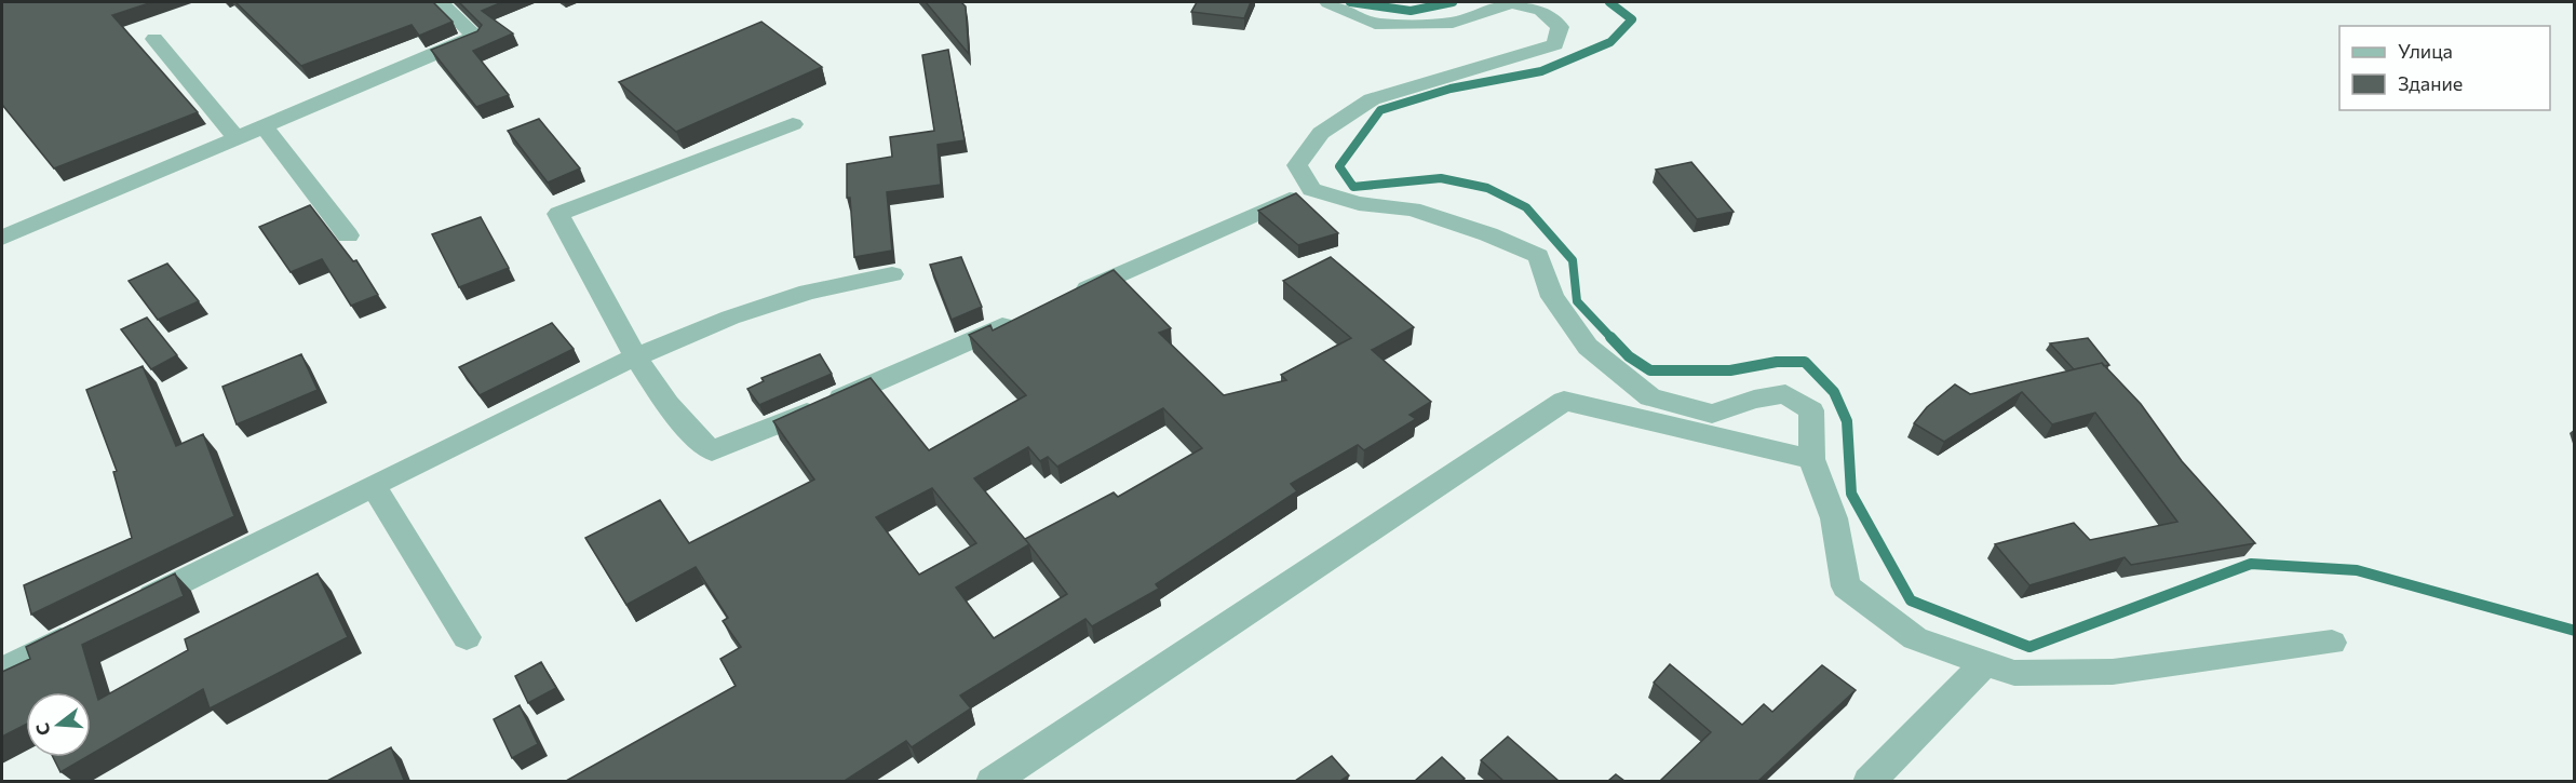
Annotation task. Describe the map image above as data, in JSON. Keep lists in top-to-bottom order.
{
  "legend": ["Улица", "Здание"],
  "north": "left"
}
